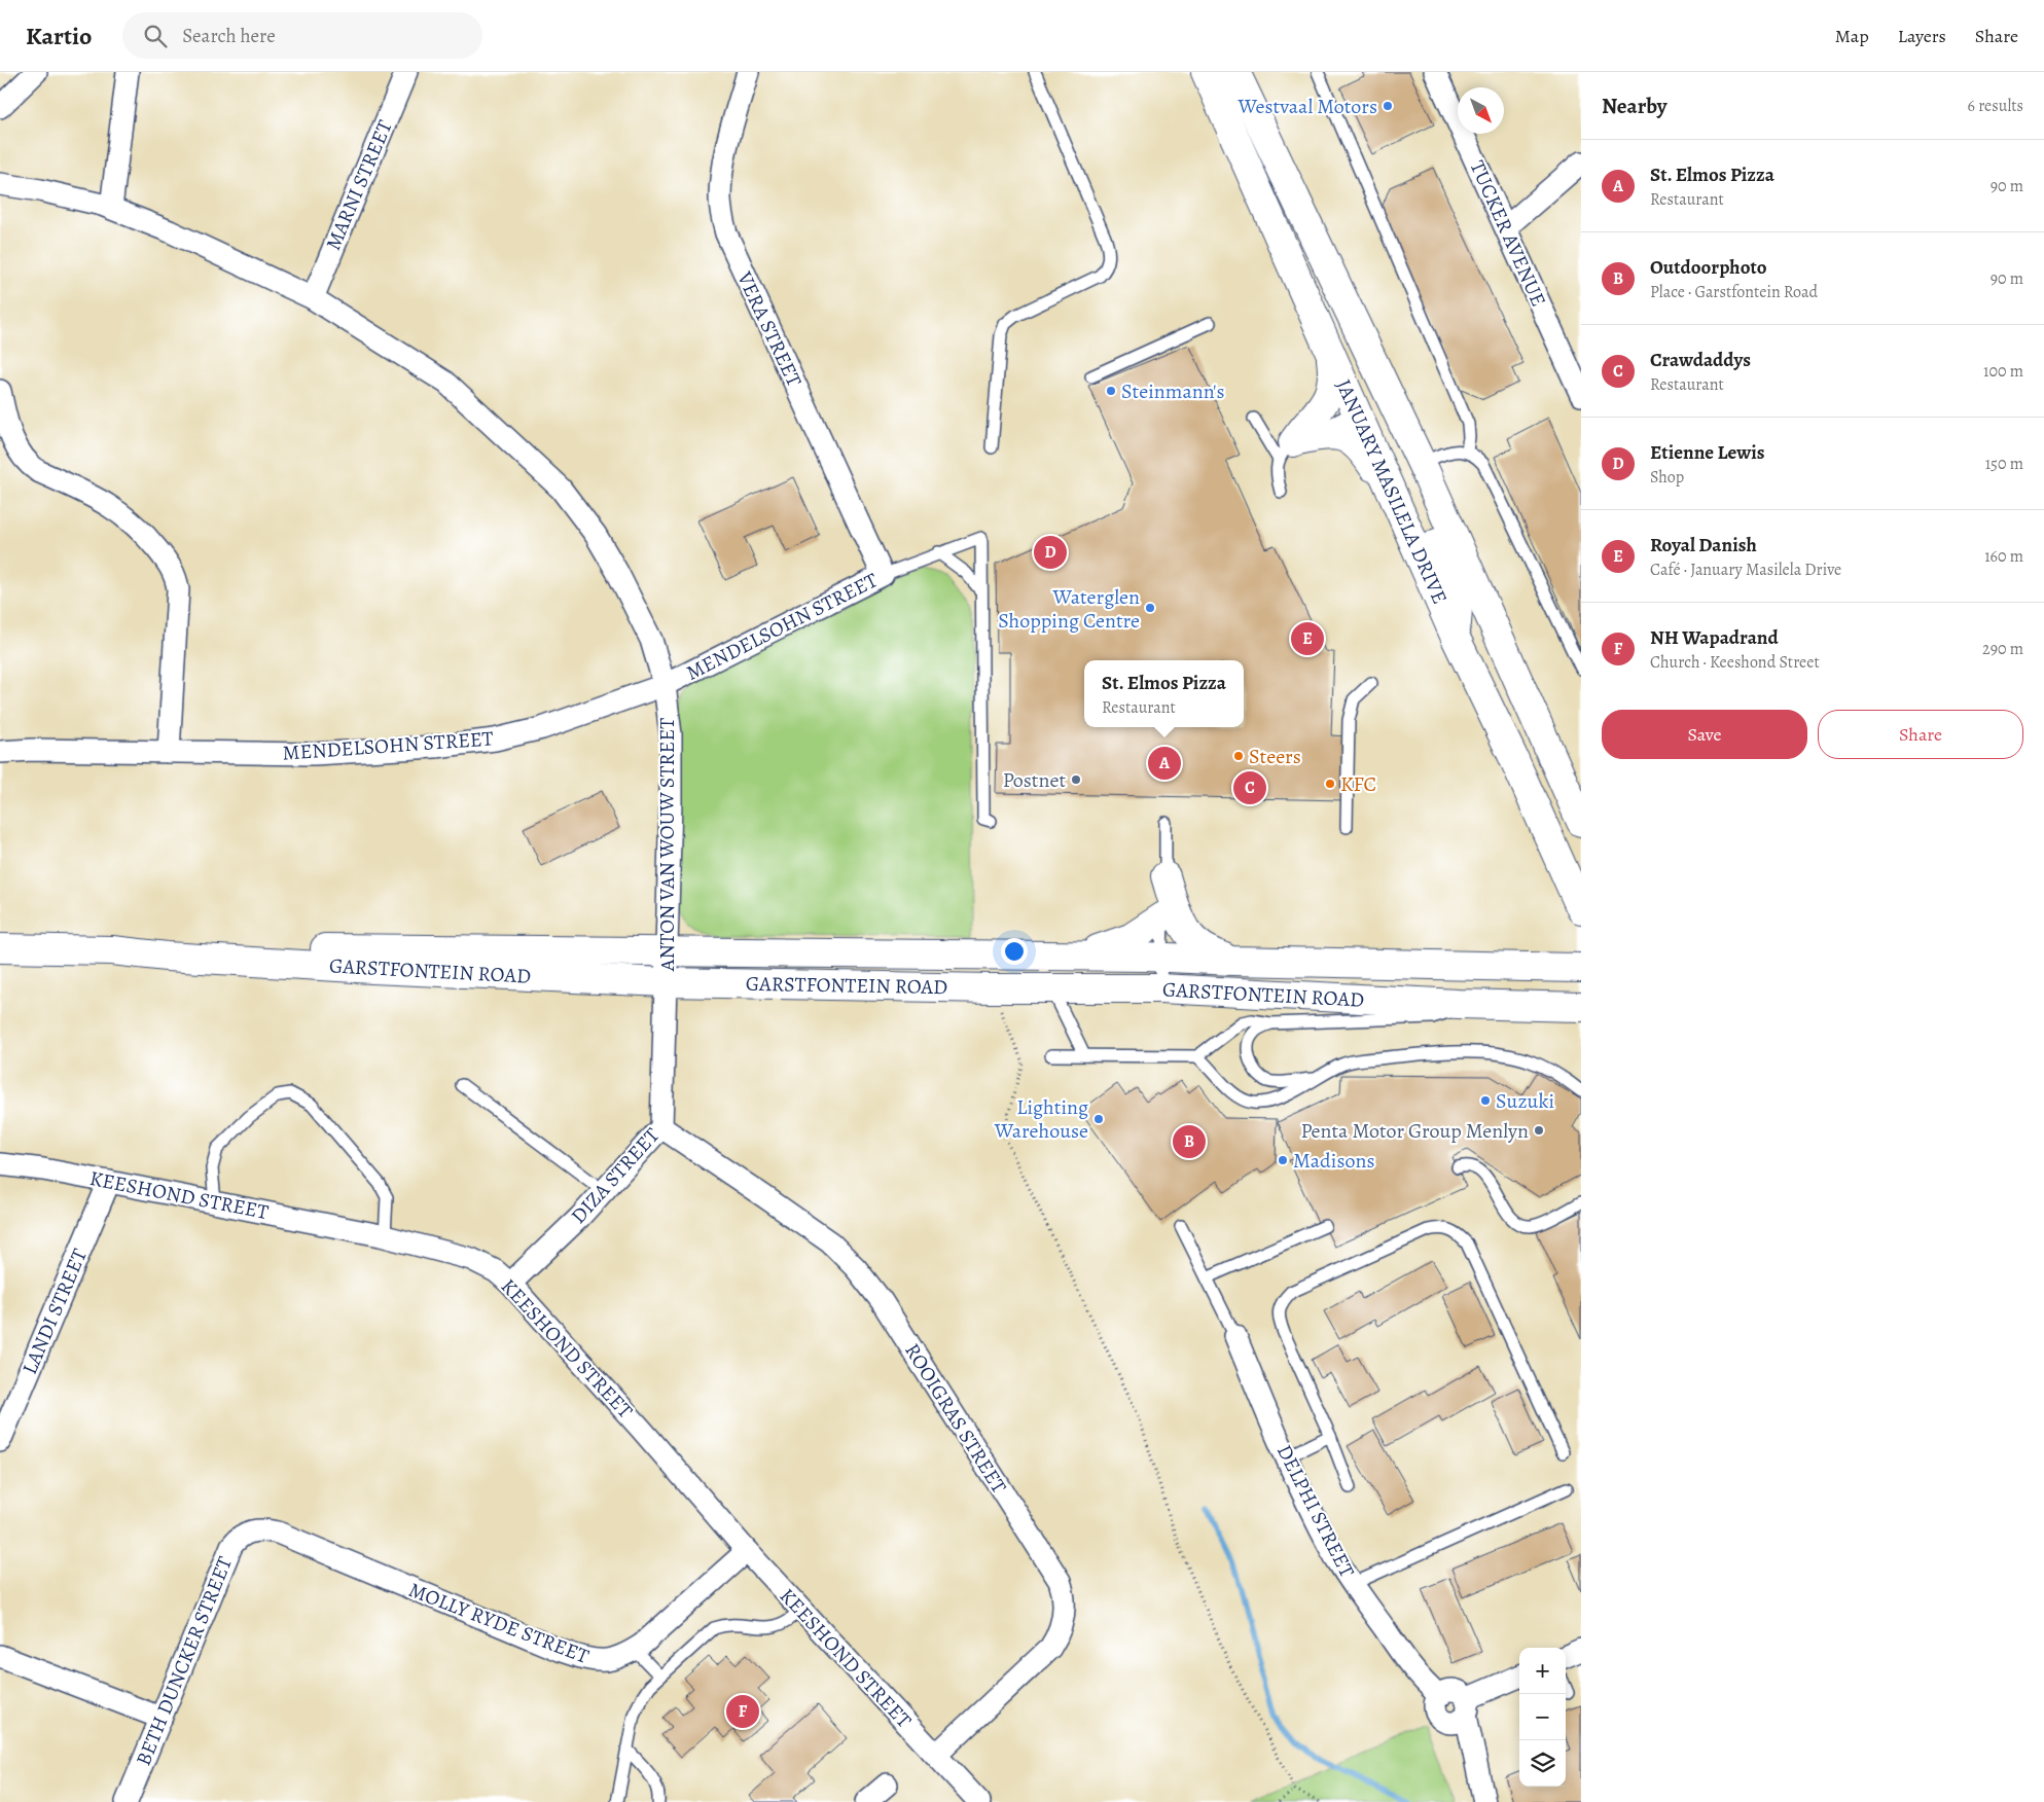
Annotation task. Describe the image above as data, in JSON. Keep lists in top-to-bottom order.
{
  "streets": {
    "main road": ["JANUARY MASILELA DRIVE", "GARSTFONTEIN ROAD"],
    "street": [
      "MARNI STREET",
      "TUCKER AVENUE",
      "VERA STREET",
      "MENDELSOHN STREET",
      "ANTON VAN WOUW STREET",
      "DIZA STREET",
      "KEESHOND STREET",
      "LANDI STREET",
      "ROOIGRAS STREET",
      "DELPHI STREET",
      "MOLLY RYDE STREET",
      "BETH DUNCKER STREET"
    ]
  },
  "crossings": [
    ["MARNI STREET", "ANTON VAN WOUW STREET"],
    ["VERA STREET", "MENDELSOHN STREET"],
    ["MENDELSOHN STREET", "ANTON VAN WOUW STREET"],
    ["ANTON VAN WOUW STREET", "GARSTFONTEIN ROAD"],
    ["ANTON VAN WOUW STREET", "DIZA STREET"],
    ["GARSTFONTEIN ROAD", "DIZA STREET"],
    ["DIZA STREET", "KEESHOND STREET"],
    ["DIZA STREET", "ROOIGRAS STREET"],
    ["KEESHOND STREET", "LANDI STREET"],
    ["KEESHOND STREET", "ROOIGRAS STREET"],
    ["KEESHOND STREET", "MOLLY RYDE STREET"],
    ["MOLLY RYDE STREET", "BETH DUNCKER STREET"]
  ],
  "places": [
    "Westvaal Motors",
    "Steinmann's",
    "Waterglen Shopping Centre",
    "Steers",
    "Postnet",
    "KFC",
    "Suzuki",
    "Lighting Warehouse",
    "Penta Motor Group Menlyn",
    "Madisons"
  ],
  "north": "bottom right",
  "page": {
    "header": "Kartio",
    "search": "Search here",
    "nav": ["Map", "Layers", "Share"],
    "heading": ["Nearby", "6 results"],
    "list": [
      {
        "mark": "A",
        "name": "St. Elmos Pizza",
        "note": "Restaurant",
        "value": "90 m"
      },
      {
        "mark": "B",
        "name": "Outdoorphoto",
        "note": "Place · Garstfontein Road",
        "value": "90 m"
      },
      {
        "mark": "C",
        "name": "Crawdaddys",
        "note": "Restaurant",
        "value": "100 m"
      },
      {
        "mark": "D",
        "name": "Etienne Lewis",
        "note": "Shop",
        "value": "150 m"
      },
      {
        "mark": "E",
        "name": "Royal Danish",
        "note": "Café · January Masilela Drive",
        "value": "160 m"
      },
      {
        "mark": "F",
        "name": "NH Wapadrand",
        "note": "Church · Keeshond Street",
        "value": "290 m"
      }
    ],
    "pins": [
      "D",
      "E",
      "A",
      "C",
      "B",
      "F"
    ],
    "popup": ["St. Elmos Pizza", "Restaurant"],
    "buttons": ["Save", "Share"],
    "map_buttons": ["+", "−"]
  }
}
